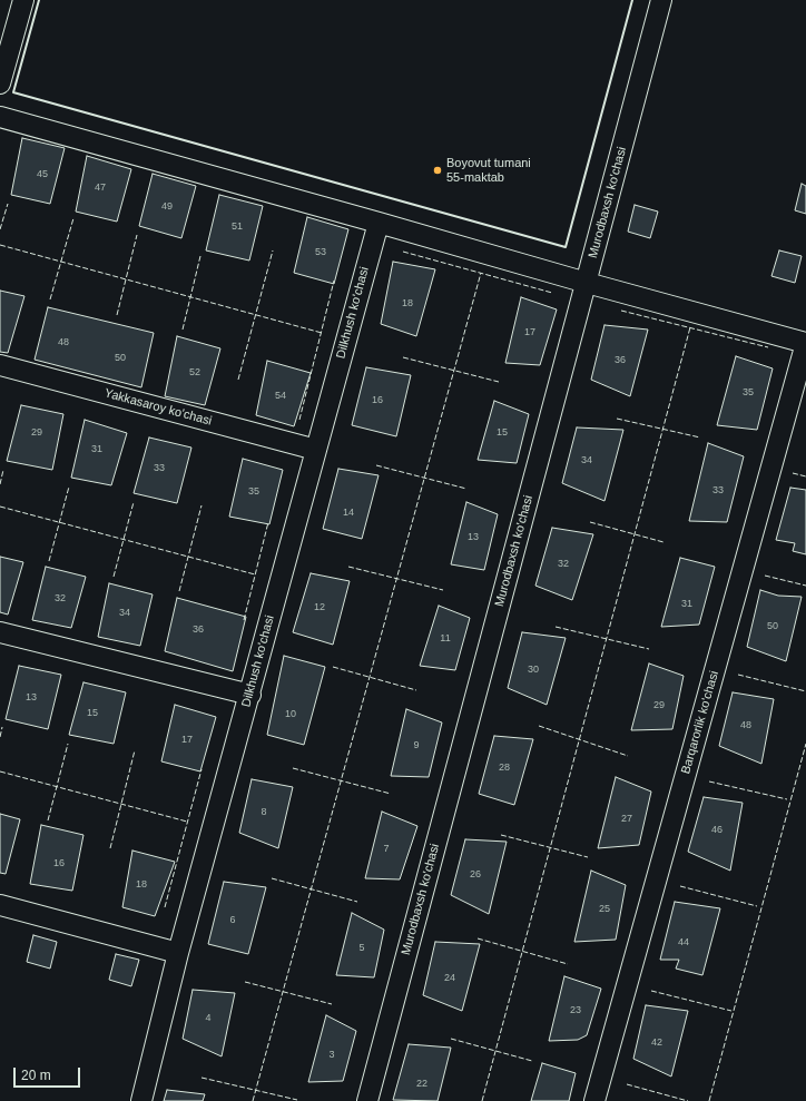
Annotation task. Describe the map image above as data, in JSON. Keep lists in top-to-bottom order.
{
  "streets": {
    "street": [
      "Murodbaxsh ko'chasi",
      "Dilkhush ko'chasi",
      "Yakkasaroy ko'chasi",
      "Barqarorlik ko'chasi"
    ]
  },
  "crossings": [
    ["Dilkhush ko'chasi", "Yakkasaroy ko'chasi"]
  ],
  "places": ["Boyovut tumani 55-maktab"],
  "house_numbers": [
    "45",
    "47",
    "49",
    "51",
    "53",
    "18",
    "17",
    "48",
    "50",
    "36",
    "52",
    "35",
    "54",
    "16",
    "29",
    "15",
    "31",
    "34",
    "33",
    "33",
    "35",
    "14",
    "13",
    "32",
    "32",
    "31",
    "12",
    "34",
    "50",
    "36",
    "11",
    "30",
    "13",
    "29",
    "15",
    "10",
    "48",
    "17",
    "9",
    "28",
    "8",
    "27",
    "46",
    "7",
    "16",
    "26",
    "18",
    "25",
    "6",
    "44",
    "5",
    "24",
    "23",
    "4",
    "42",
    "3",
    "22"
  ],
  "scale_bar": "20 m"
}
